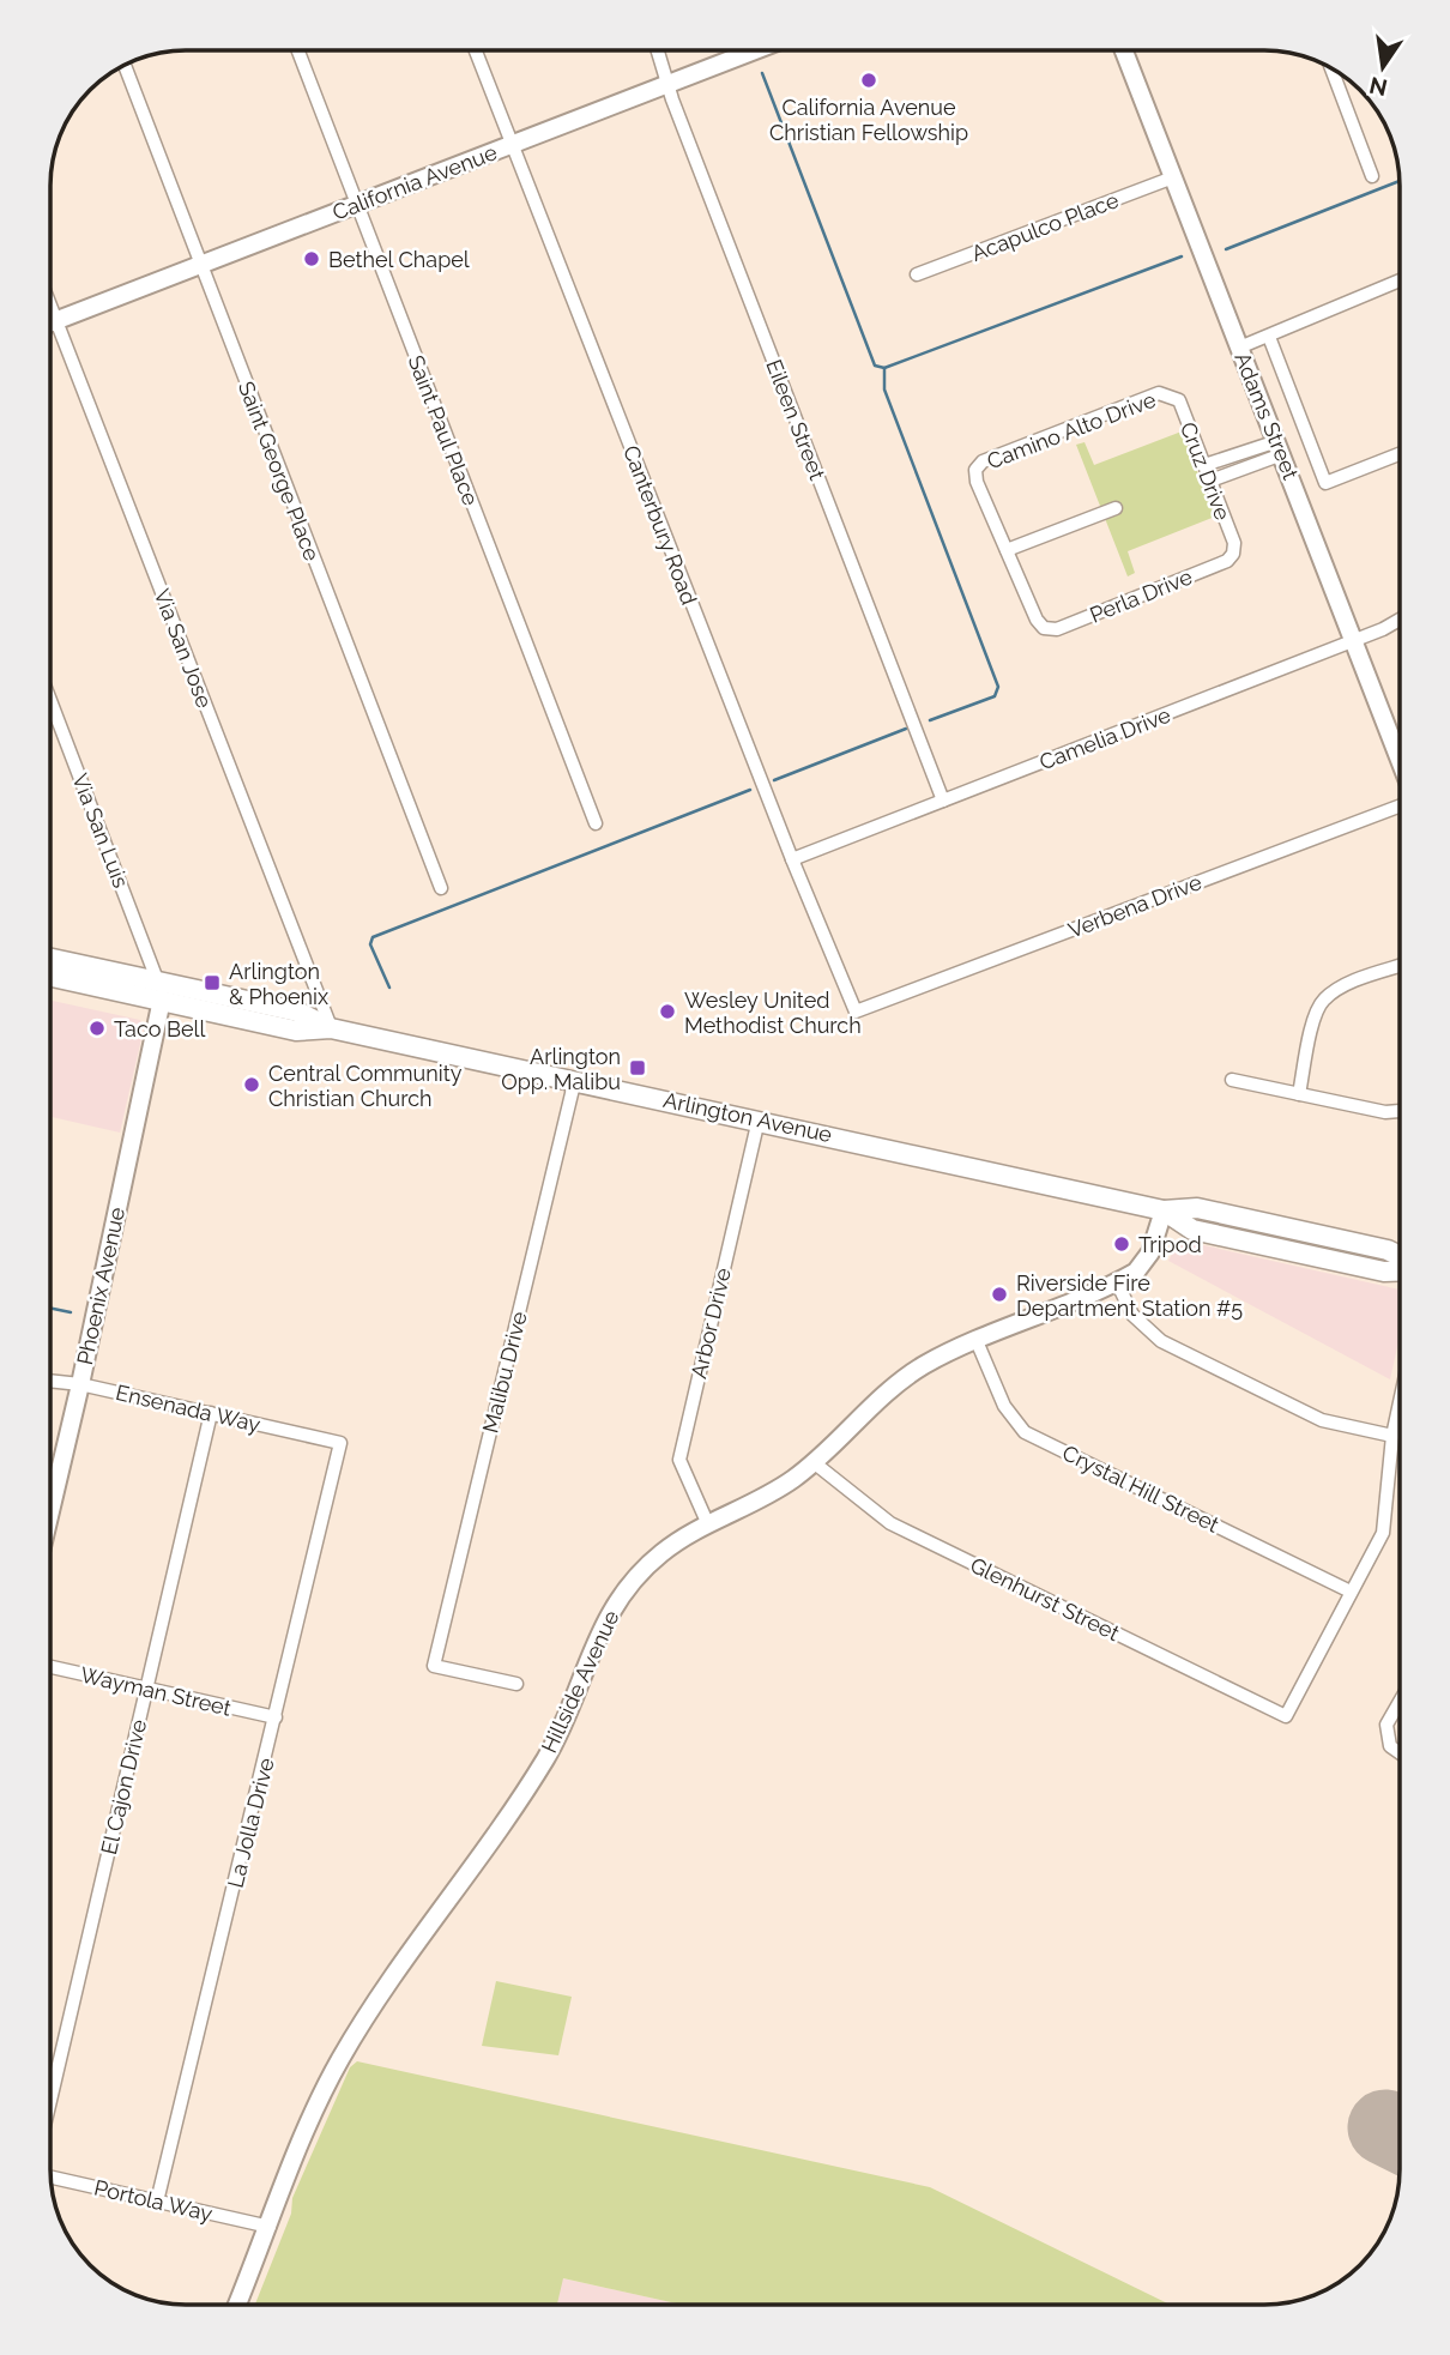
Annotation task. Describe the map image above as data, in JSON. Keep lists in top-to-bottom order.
{
  "streets": {
    "main road": ["Arlington Avenue"],
    "street": [
      "California Avenue",
      "Acapulco Place",
      "Adams Street",
      "Eileen Street",
      "Saint Paul Place",
      "Camino Alto Drive",
      "Saint George Place",
      "Cruz Drive",
      "Canterbury Road",
      "Perla Drive",
      "Via San Jose",
      "Camelia Drive",
      "Via San Luis",
      "Verbena Drive",
      "Phoenix Avenue",
      "Arbor Drive",
      "Malibu Drive",
      "Ensenada Way",
      "Crystal Hill Street",
      "Glenhurst Street",
      "Hillside Avenue",
      "Wayman Street",
      "El Cajon Drive",
      "La Jolla Drive",
      "Portola Way"
    ]
  },
  "crossings": [
    ["California Avenue", "Eileen Street"],
    ["California Avenue", "Saint Paul Place"],
    ["California Avenue", "Saint George Place"],
    ["California Avenue", "Canterbury Road"],
    ["California Avenue", "Via San Jose"],
    ["Acapulco Place", "Adams Street"],
    ["Adams Street", "Camelia Drive"],
    ["Eileen Street", "Camelia Drive"],
    ["Camino Alto Drive", "Cruz Drive"],
    ["Camino Alto Drive", "Perla Drive"],
    ["Cruz Drive", "Perla Drive"],
    ["Canterbury Road", "Camelia Drive"],
    ["Canterbury Road", "Verbena Drive"],
    ["Via San Jose", "Arlington Avenue"],
    ["Via San Luis", "Arlington Avenue"],
    ["Via San Luis", "Phoenix Avenue"],
    ["Arlington Avenue", "Phoenix Avenue"],
    ["Arlington Avenue", "Arbor Drive"],
    ["Arlington Avenue", "Malibu Drive"],
    ["Arlington Avenue", "Hillside Avenue"],
    ["Phoenix Avenue", "Ensenada Way"],
    ["Arbor Drive", "Hillside Avenue"],
    ["Ensenada Way", "El Cajon Drive"],
    ["Ensenada Way", "La Jolla Drive"],
    ["Crystal Hill Street", "Glenhurst Street"],
    ["Crystal Hill Street", "Hillside Avenue"],
    ["Glenhurst Street", "Hillside Avenue"],
    ["Hillside Avenue", "Portola Way"],
    ["Wayman Street", "El Cajon Drive"],
    ["Wayman Street", "La Jolla Drive"],
    ["La Jolla Drive", "Portola Way"]
  ],
  "places": {
    "other": [
      "California Avenue Christian Fellowship",
      "Bethel Chapel",
      "Wesley United Methodist Church",
      "Taco Bell",
      "Central Community Christian Church",
      "Tripod",
      "Riverside Fire Department Station #5"
    ],
    "transit": ["Arlington & Phoenix", "Arlington Opp. Malibu"]
  },
  "north": "bottom"
}
